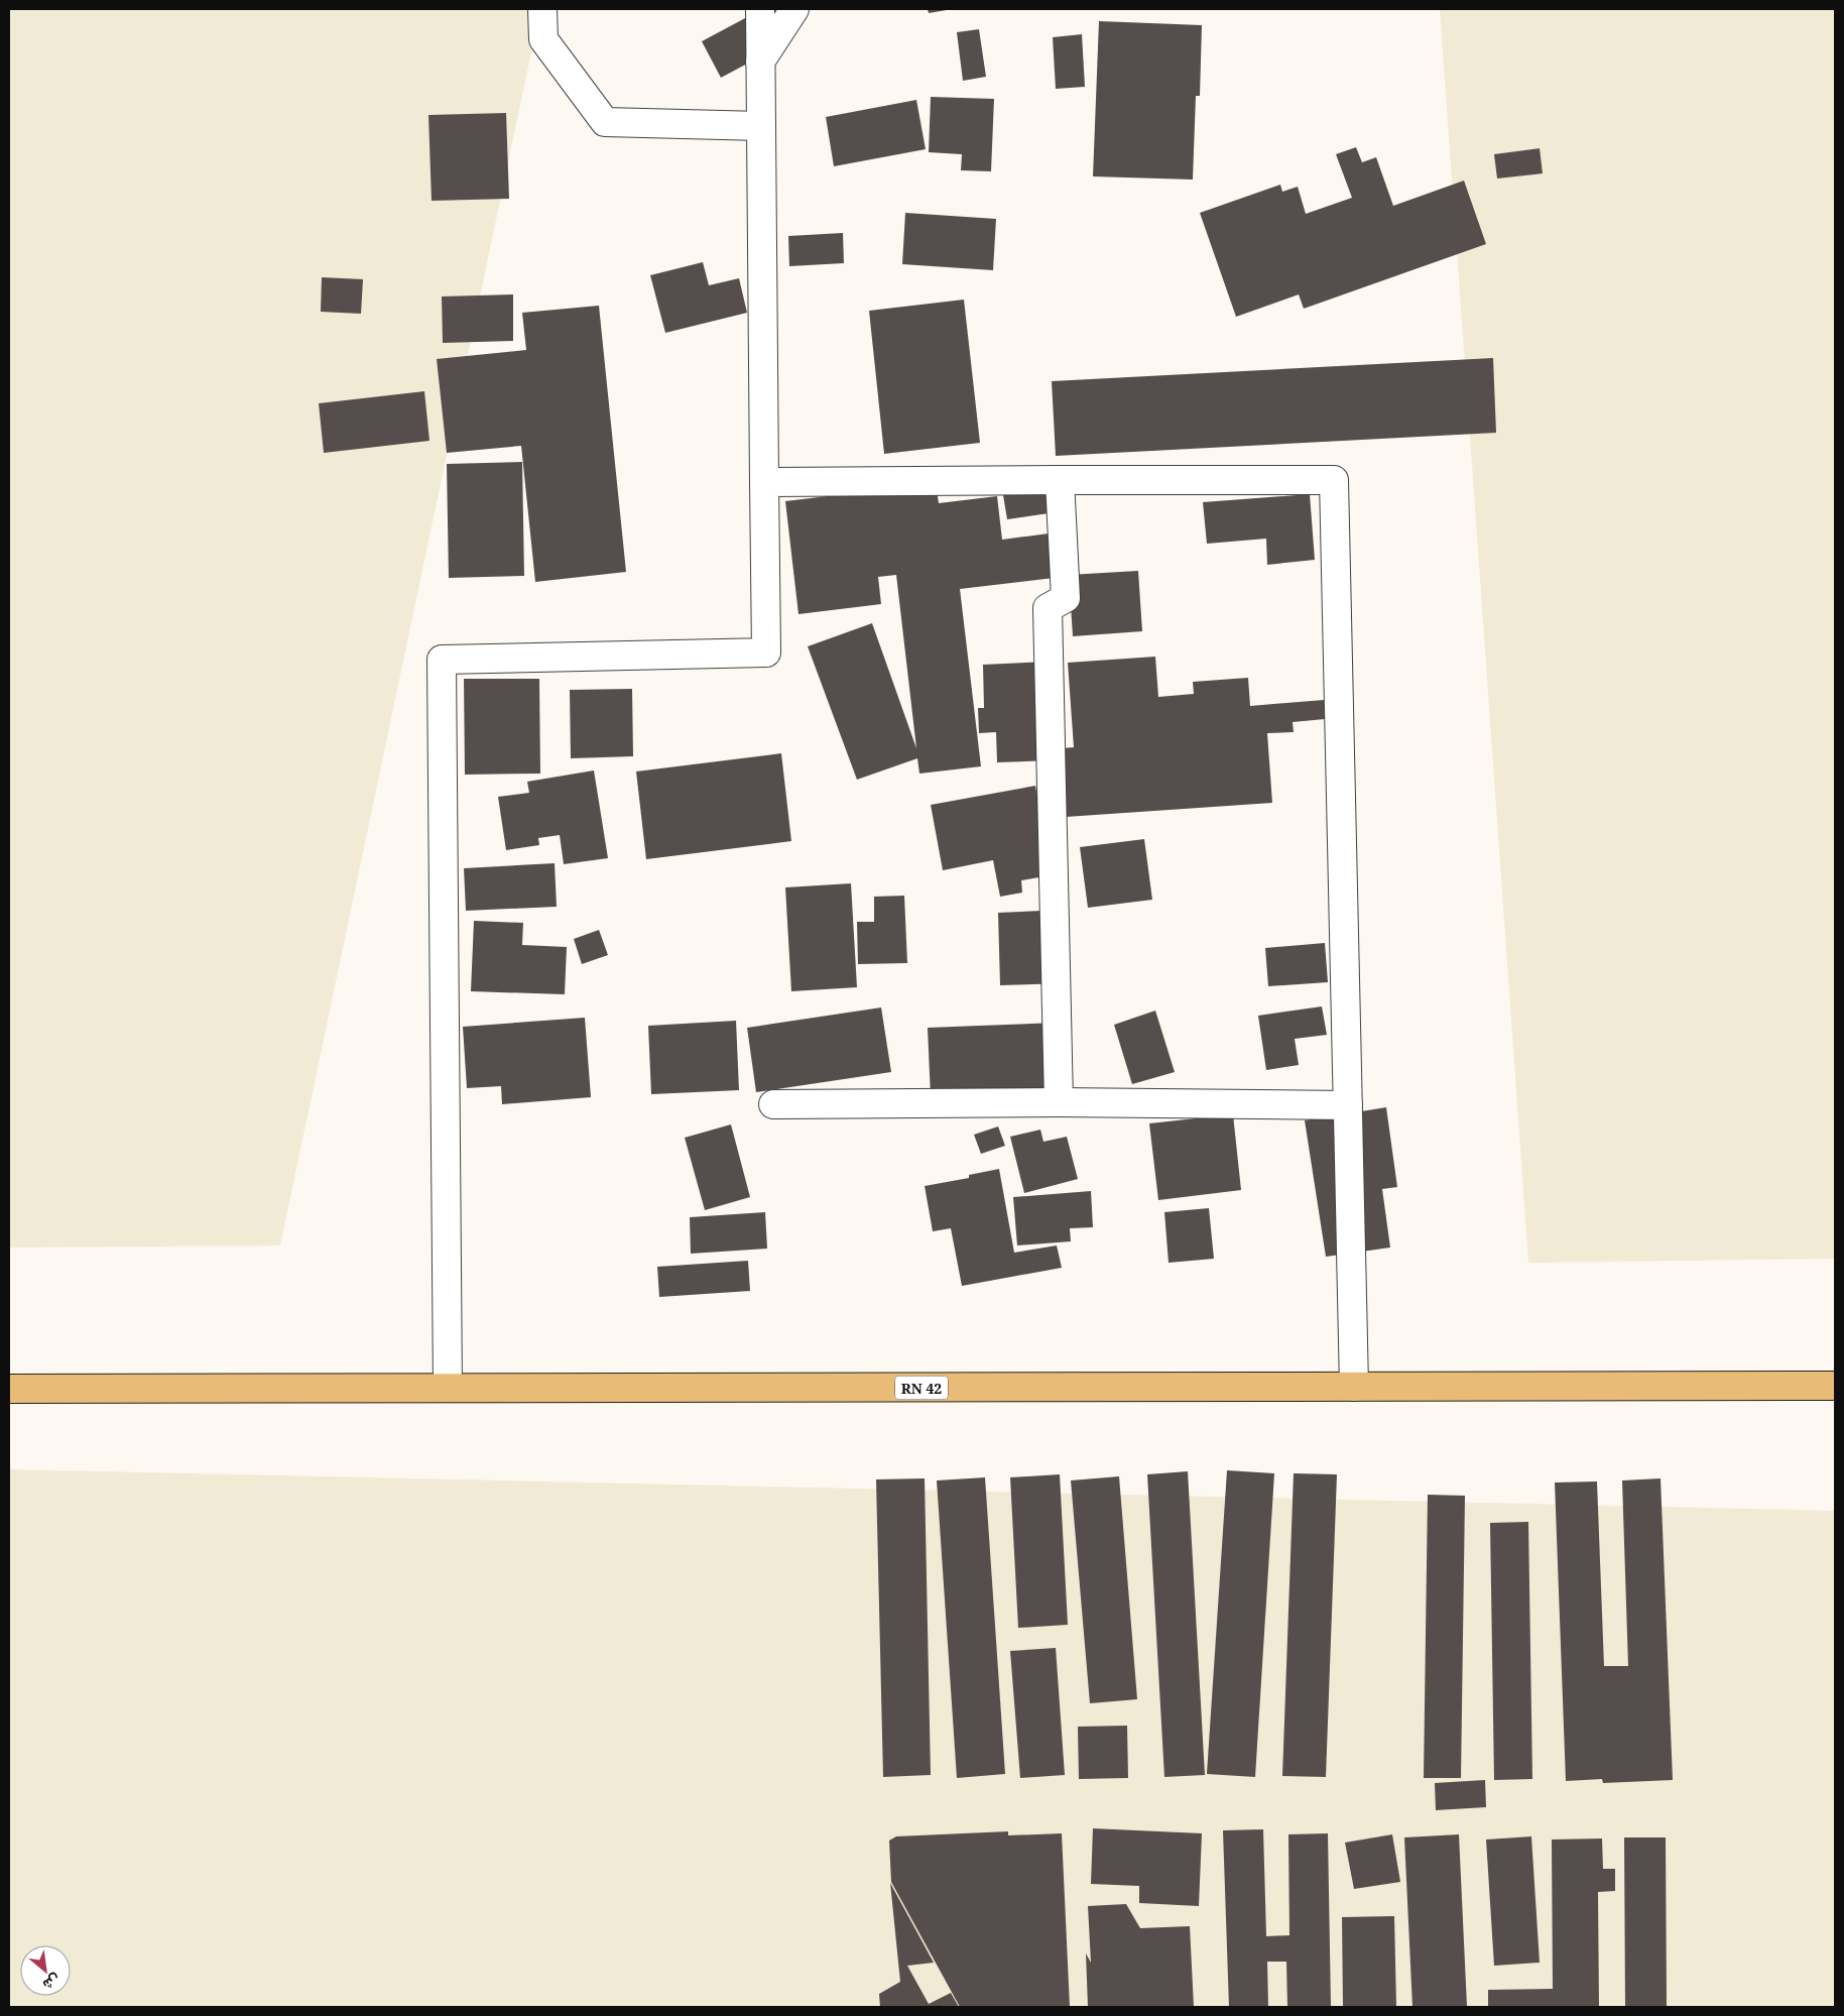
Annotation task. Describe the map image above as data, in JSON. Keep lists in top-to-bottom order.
{
  "streets": {
    "main road": ["RN 42"]
  },
  "north": "bottom right"
}
